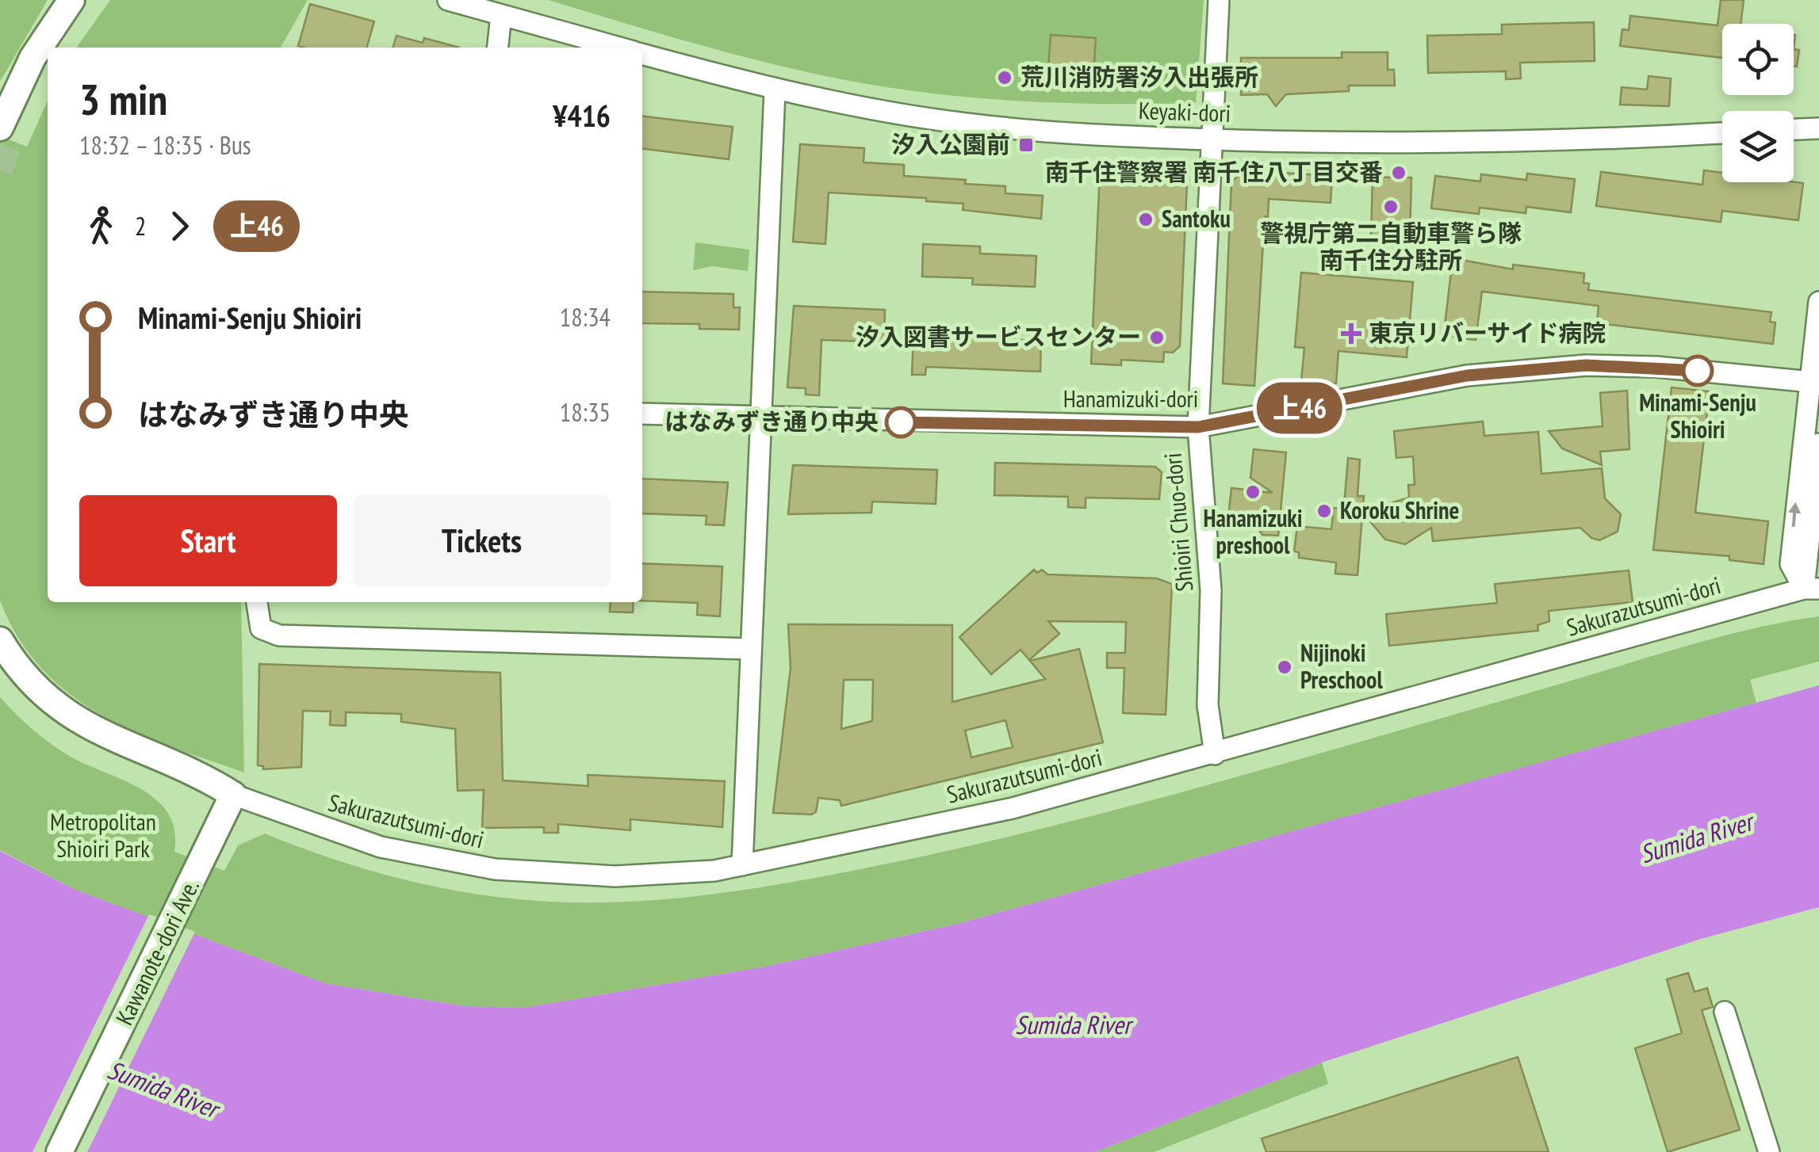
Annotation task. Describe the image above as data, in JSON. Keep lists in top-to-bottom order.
{
  "streets": {
    "main road": ["Kawanote-dori Ave."],
    "street": [
      "Keyaki-dori",
      "Hanamizuki-dori",
      "Shioiri Chuo-dori",
      "Sakurazutsumi-dori"
    ]
  },
  "crossings": [
    ["Keyaki-dori", "Shioiri Chuo-dori"],
    ["Hanamizuki-dori", "Shioiri Chuo-dori"],
    ["Shioiri Chuo-dori", "Sakurazutsumi-dori"],
    ["Sakurazutsumi-dori", "Kawanote-dori Ave."]
  ],
  "water": ["Sumida River"],
  "parks": ["Metropolitan Shioiri Park"],
  "places": {
    "other": [
      "荒川消防署汐入出張所",
      "南千住警察署 南千住八丁目交番",
      "警視庁第二自動車警ら隊 南千住分駐所",
      "Santoku",
      "汐入図書サービスセンター",
      "Minami-Senju Shioiri",
      "はなみずき通り中央",
      "Hanamizuki preshool",
      "Koroku Shrine",
      "Nijinoki Preschool"
    ],
    "transit": ["汐入公園前"],
    "health": ["東京リバーサイド病院"]
  },
  "lines": ["bus line 上46"],
  "page": {
    "on_map": "上46",
    "heading": ["3 min", "18:32 – 18:35 · Bus", "¥416"],
    "legs": ["2", "上46"],
    "list": [
      {
        "name": "Minami-Senju Shioiri",
        "value": "18:34"
      },
      {
        "name": "はなみずき通り中央",
        "value": "18:35"
      }
    ],
    "buttons": ["Start", "Tickets"]
  }
}
